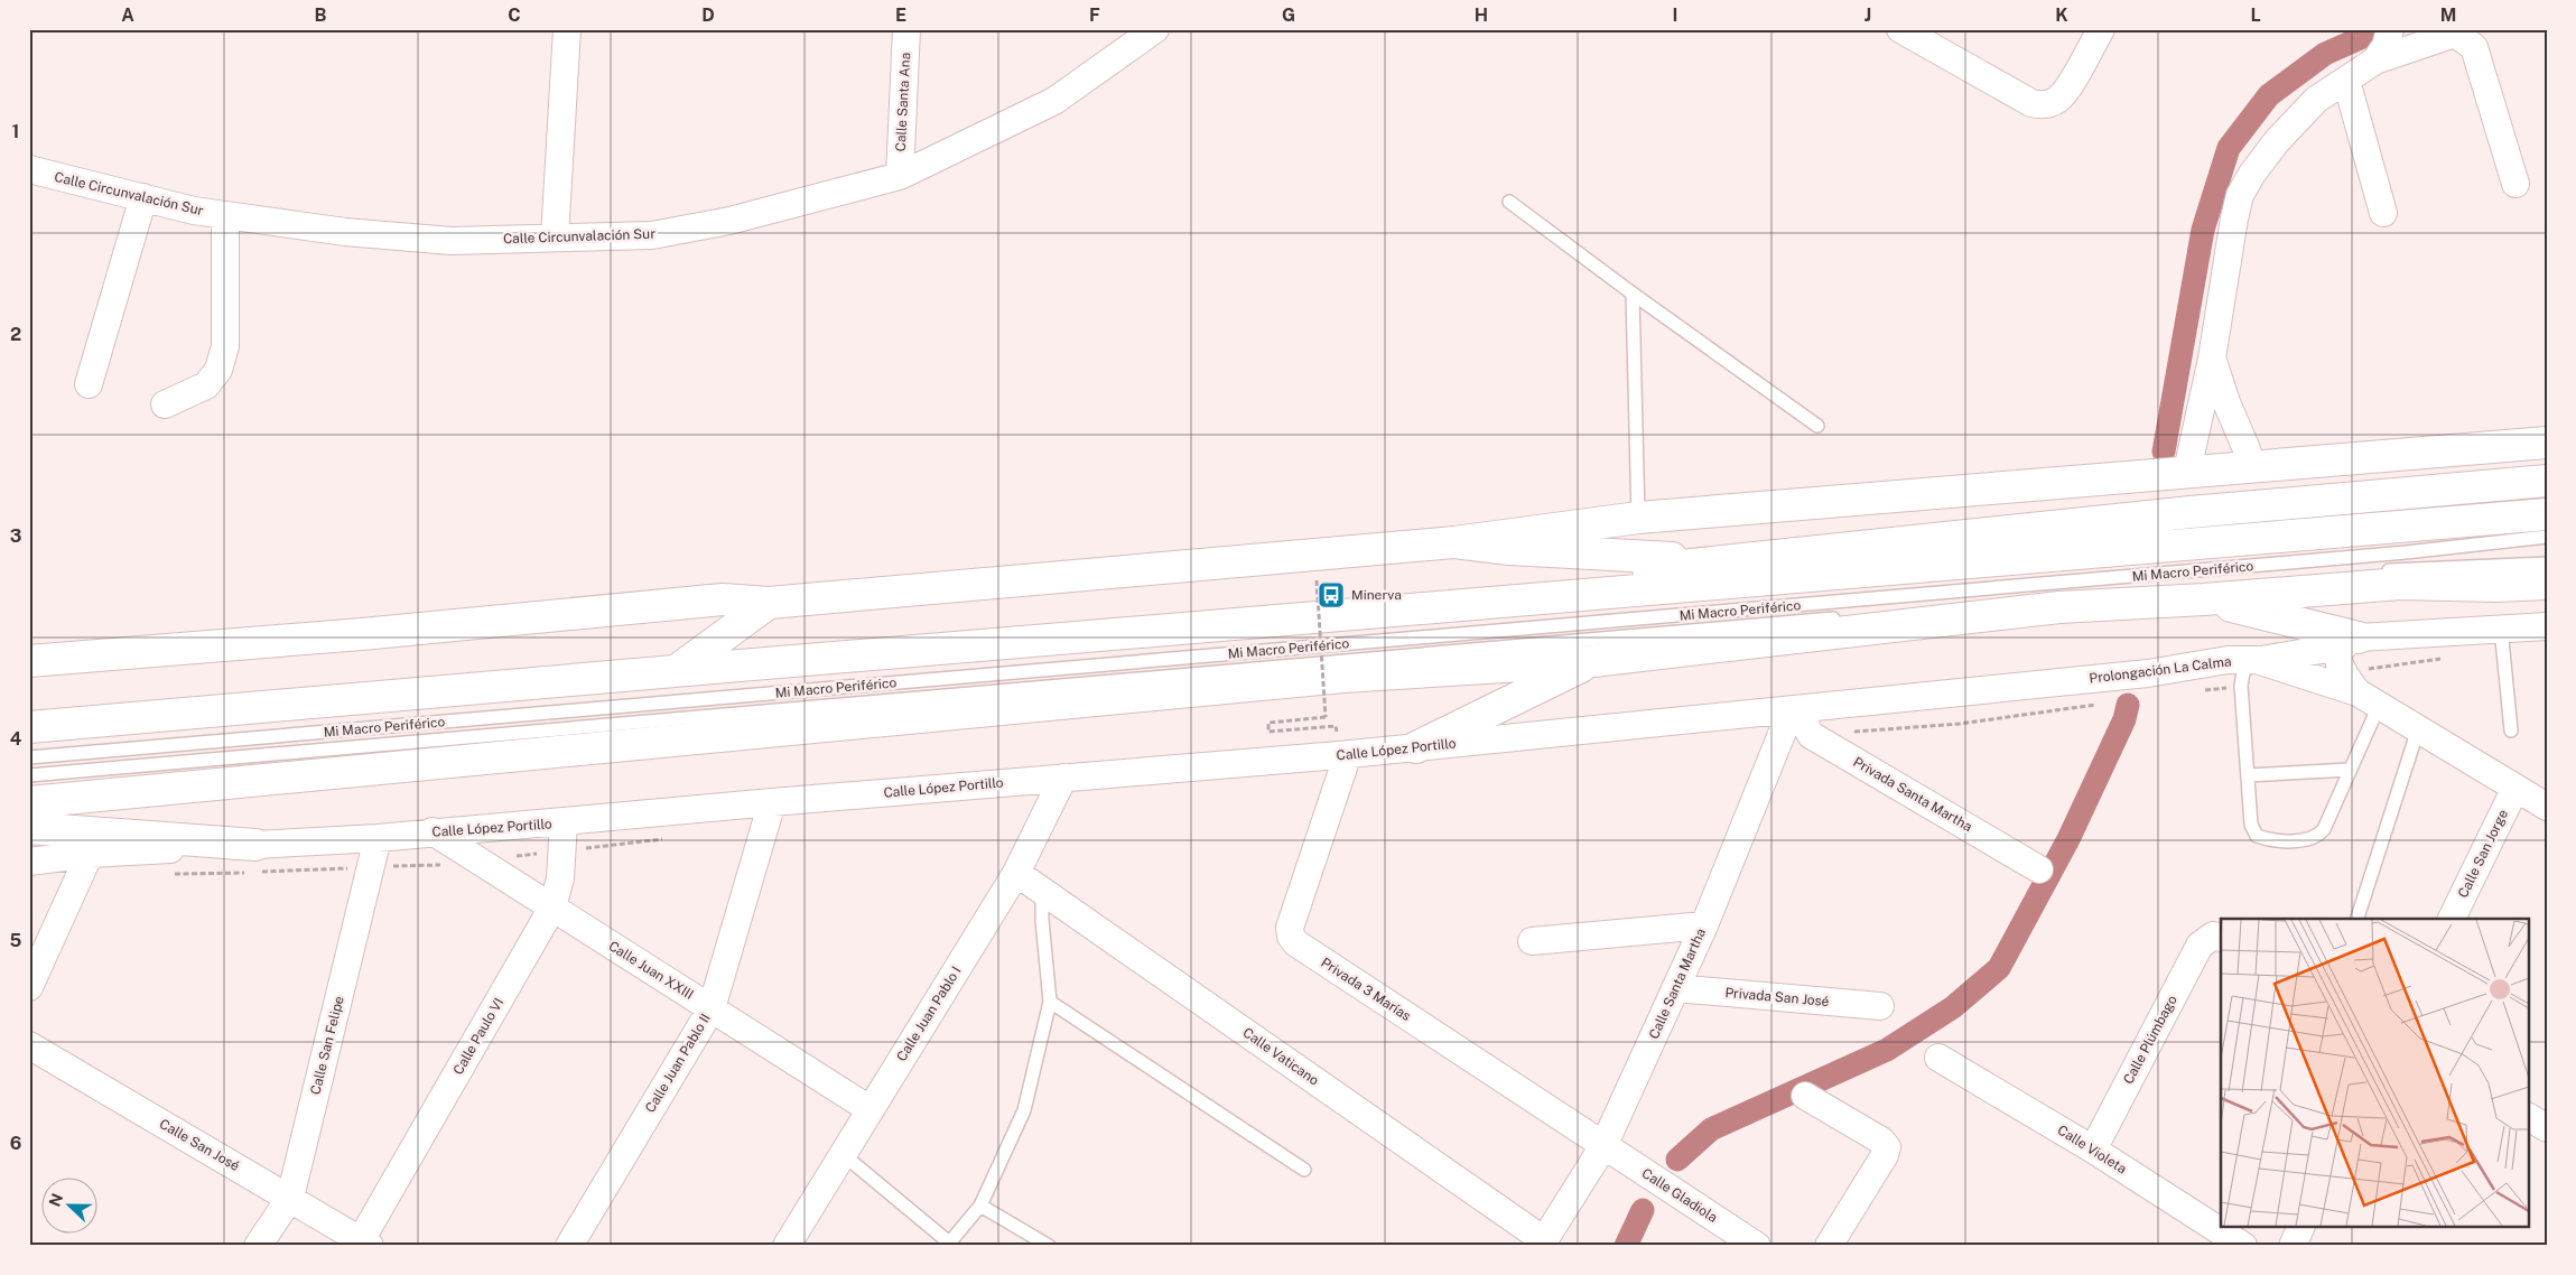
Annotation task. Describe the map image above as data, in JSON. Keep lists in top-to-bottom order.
{
  "streets": {
    "street": [
      "Calle Santa Ana",
      "Calle Circunvalación Sur",
      "Prolongación La Calma",
      "Calle López Portillo",
      "Privada Santa Martha",
      "Calle San Jorge",
      "Calle Juan XXIII",
      "Calle Santa Martha",
      "Privada 3 Marías",
      "Privada San José",
      "Calle Juan Pablo I",
      "Calle Paulo VI",
      "Calle Plúmbago",
      "Calle San Felipe",
      "Calle Vaticano",
      "Calle Juan Pablo II",
      "Calle San José",
      "Calle Violeta",
      "Calle Gladiola"
    ],
    "lane": ["Mi Macro Periférico"]
  },
  "crossings": [
    ["Calle Santa Ana", "Calle Circunvalación Sur"],
    ["Prolongación La Calma", "Calle López Portillo"],
    ["Prolongación La Calma", "Privada Santa Martha"],
    ["Prolongación La Calma", "Calle San Jorge"],
    ["Prolongación La Calma", "Calle Santa Martha"],
    ["Calle López Portillo", "Privada Santa Martha"],
    ["Calle López Portillo", "Calle Juan XXIII"],
    ["Calle López Portillo", "Calle Santa Martha"],
    ["Calle López Portillo", "Privada 3 Marías"],
    ["Calle López Portillo", "Calle Juan Pablo I"],
    ["Calle López Portillo", "Calle Paulo VI"],
    ["Calle López Portillo", "Calle San Felipe"],
    ["Calle López Portillo", "Calle Juan Pablo II"],
    ["Privada Santa Martha", "Calle Santa Martha"],
    ["Calle Juan XXIII", "Calle Juan Pablo I"],
    ["Calle Juan XXIII", "Calle Paulo VI"],
    ["Calle Juan XXIII", "Calle Juan Pablo II"],
    ["Calle Santa Martha", "Privada 3 Marías"],
    ["Calle Santa Martha", "Privada San José"],
    ["Calle Santa Martha", "Calle Vaticano"],
    ["Calle Santa Martha", "Calle Gladiola"],
    ["Privada 3 Marías", "Calle Gladiola"],
    ["Calle Juan Pablo I", "Calle Vaticano"],
    ["Calle Paulo VI", "Calle San José"],
    ["Calle Plúmbago", "Calle Violeta"],
    ["Calle San Felipe", "Calle San José"]
  ],
  "places": {
    "bus stop": ["Minerva"]
  },
  "north": "left",
  "grid": {
    "columns": [
      "A",
      "B",
      "C",
      "D",
      "E",
      "F",
      "G",
      "H",
      "I",
      "J",
      "K",
      "L",
      "M"
    ],
    "rows": [
      "1",
      "2",
      "3",
      "4",
      "5",
      "6"
    ]
  }
}
